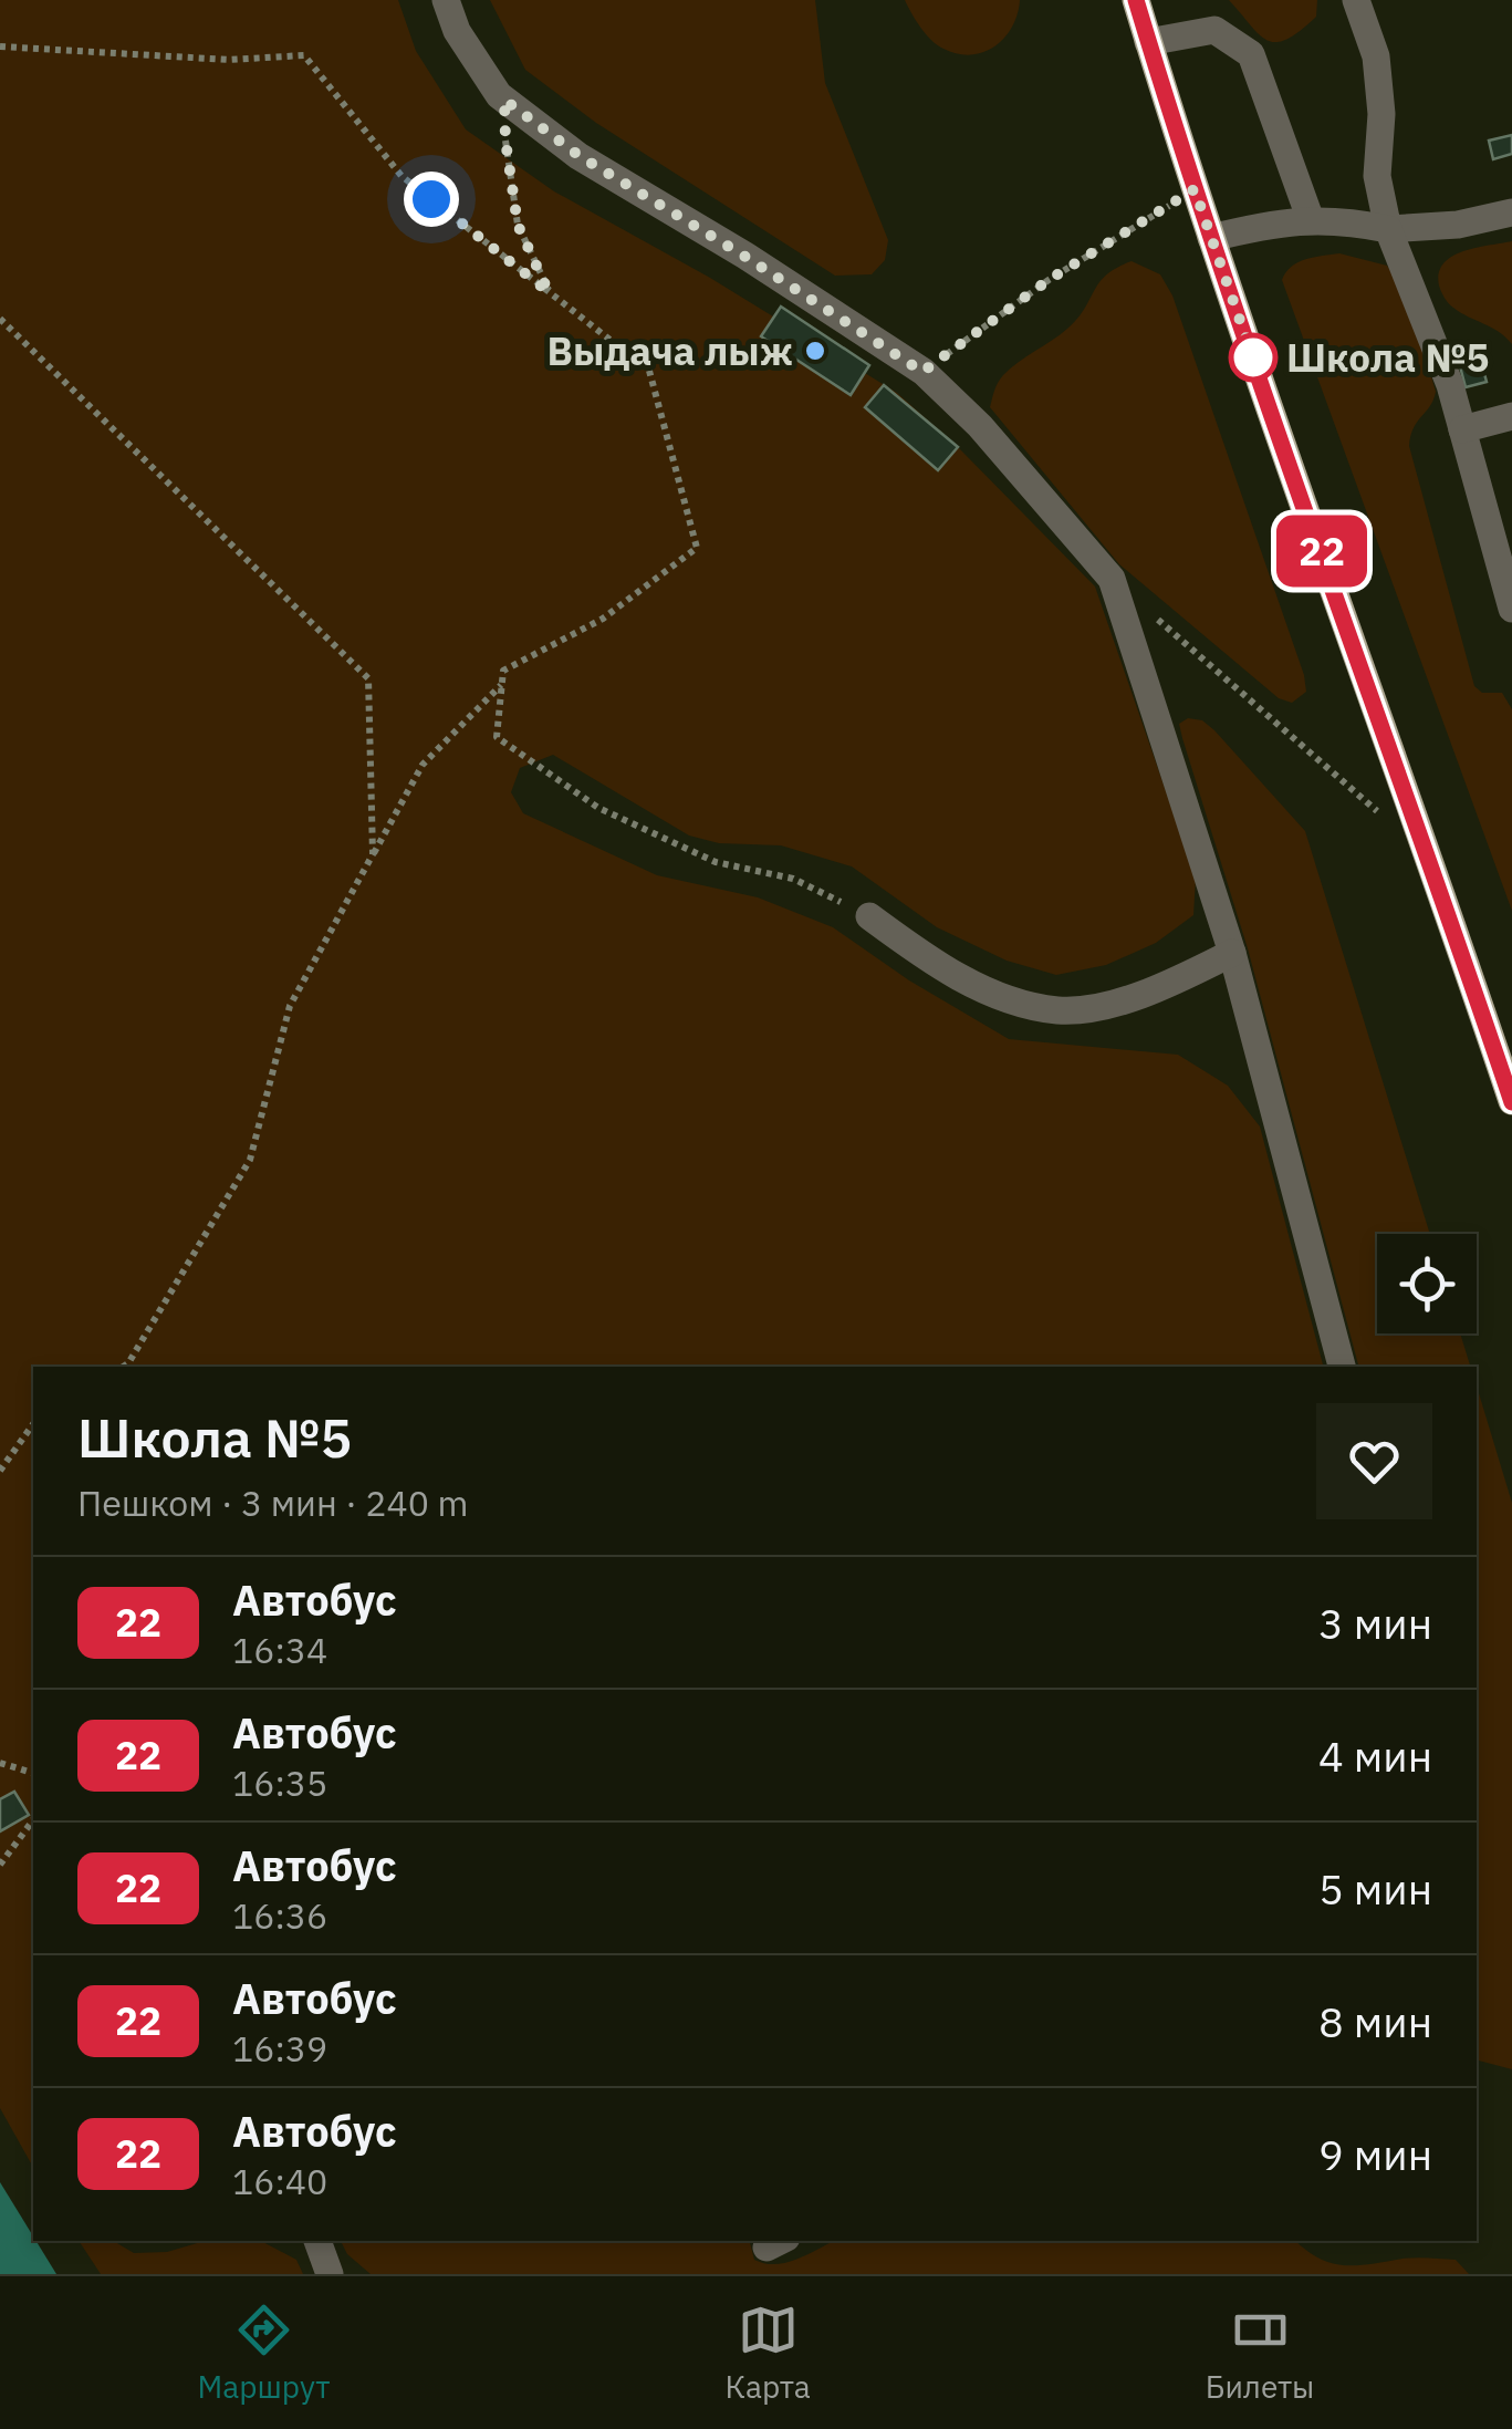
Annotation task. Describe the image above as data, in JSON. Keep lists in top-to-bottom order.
{
  "places": ["Выдача лыж", "Школа №5"],
  "lines": ["bus line 22"],
  "page": {
    "on_map": "22",
    "heading": ["Школа №5", "Пешком · 3 мин · 240 m"],
    "list": [
      {
        "mark": "22",
        "name": "Автобус",
        "note": "16:34",
        "value": "3 мин"
      },
      {
        "mark": "22",
        "name": "Автобус",
        "note": "16:35",
        "value": "4 мин"
      },
      {
        "mark": "22",
        "name": "Автобус",
        "note": "16:36",
        "value": "5 мин"
      },
      {
        "mark": "22",
        "name": "Автобус",
        "note": "16:39",
        "value": "8 мин"
      },
      {
        "mark": "22",
        "name": "Автобус",
        "note": "16:40",
        "value": "9 мин"
      }
    ],
    "tabs": ["Маршрут", "Карта", "Билеты"]
  }
}
